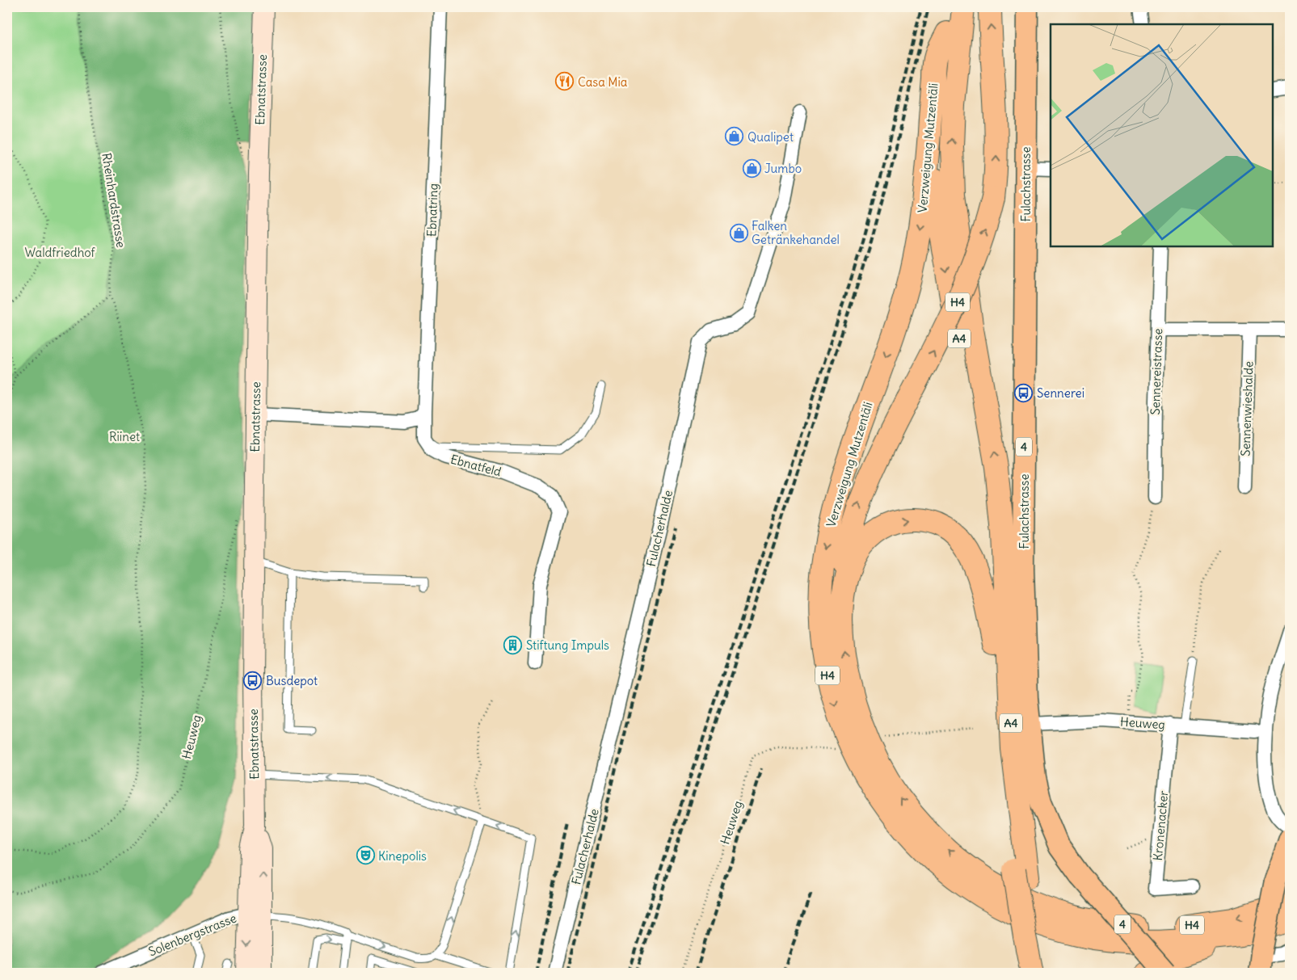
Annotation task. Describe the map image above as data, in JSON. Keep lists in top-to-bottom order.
{
  "streets": {
    "highway": ["Verzweigung Mutzentäli", "H4", "A4"],
    "main road": ["Fulachstrasse", "4"],
    "street": [
      "Ebnatstrasse",
      "Ebnatring",
      "Sennereistrasse",
      "Sennenwieshalde",
      "Ebnatfeld",
      "Fulacherhalde",
      "Heuweg",
      "Kronenacker",
      "Solenbergstrasse"
    ],
    "path": ["Rheinhardstrasse"]
  },
  "crossings": [
    ["Ebnatstrasse", "Solenbergstrasse"],
    ["Verzweigung Mutzentäli", "H4"],
    ["Verzweigung Mutzentäli", "A4"],
    ["Fulachstrasse", "Heuweg"],
    ["Ebnatring", "Ebnatfeld"],
    ["H4", "A4"],
    ["Heuweg", "Kronenacker"]
  ],
  "parks": ["Waldfriedhof", "Riinet"],
  "places": {
    "restaurant": ["Casa Mia"],
    "shop": ["Qualipet", "Jumbo", "Falken Getränkehandel"],
    "bus stop": ["Sennerei", "Busdepot"],
    "building": ["Stiftung Impuls"],
    "theatre": ["Kinepolis"]
  }
}
